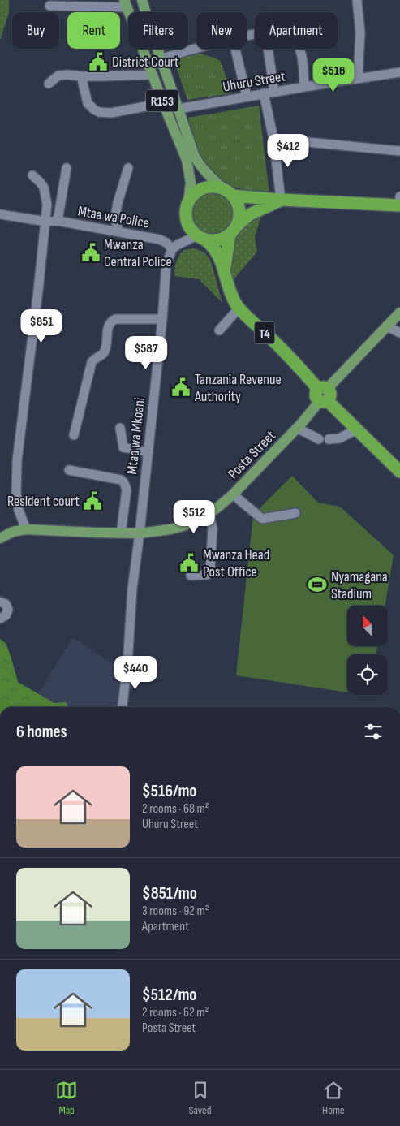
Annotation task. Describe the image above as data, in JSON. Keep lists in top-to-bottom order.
{
  "streets": {
    "highway": ["T4"],
    "main road": ["R153", "Posta Street"],
    "street": ["Uhuru Street", "Mtaa wa Police", "Mtaa wa Mkoani"]
  },
  "crossings": [
    ["Uhuru Street", "R153"],
    ["R153", "T4"],
    ["Mtaa wa Police", "Mtaa wa Mkoani"],
    ["T4", "Posta Street"],
    ["Mtaa wa Mkoani", "Posta Street"]
  ],
  "places": {
    "public building": [
      "District Court",
      "Mwanza Central Police",
      "Tanzania Revenue Authority",
      "Resident court",
      "Mwanza Head Post Office"
    ],
    "sports": ["Nyamagana Stadium"]
  },
  "north": "top left",
  "page": {
    "chip": [
      "Buy",
      "Rent",
      "Filters",
      "New",
      "Apartment"
    ],
    "price": [
      "$516",
      "$412",
      "$851",
      "$587",
      "$512",
      "$440"
    ],
    "heading": "6 homes",
    "list": [
      {
        "name": "$516/mo",
        "note": "2 rooms · 68 m² · Uhuru Street"
      },
      {
        "name": "$851/mo",
        "note": "3 rooms · 92 m² · Apartment"
      },
      {
        "name": "$512/mo",
        "note": "2 rooms · 62 m² · Posta Street"
      }
    ],
    "tabs": ["Map", "Saved", "Home"]
  }
}
